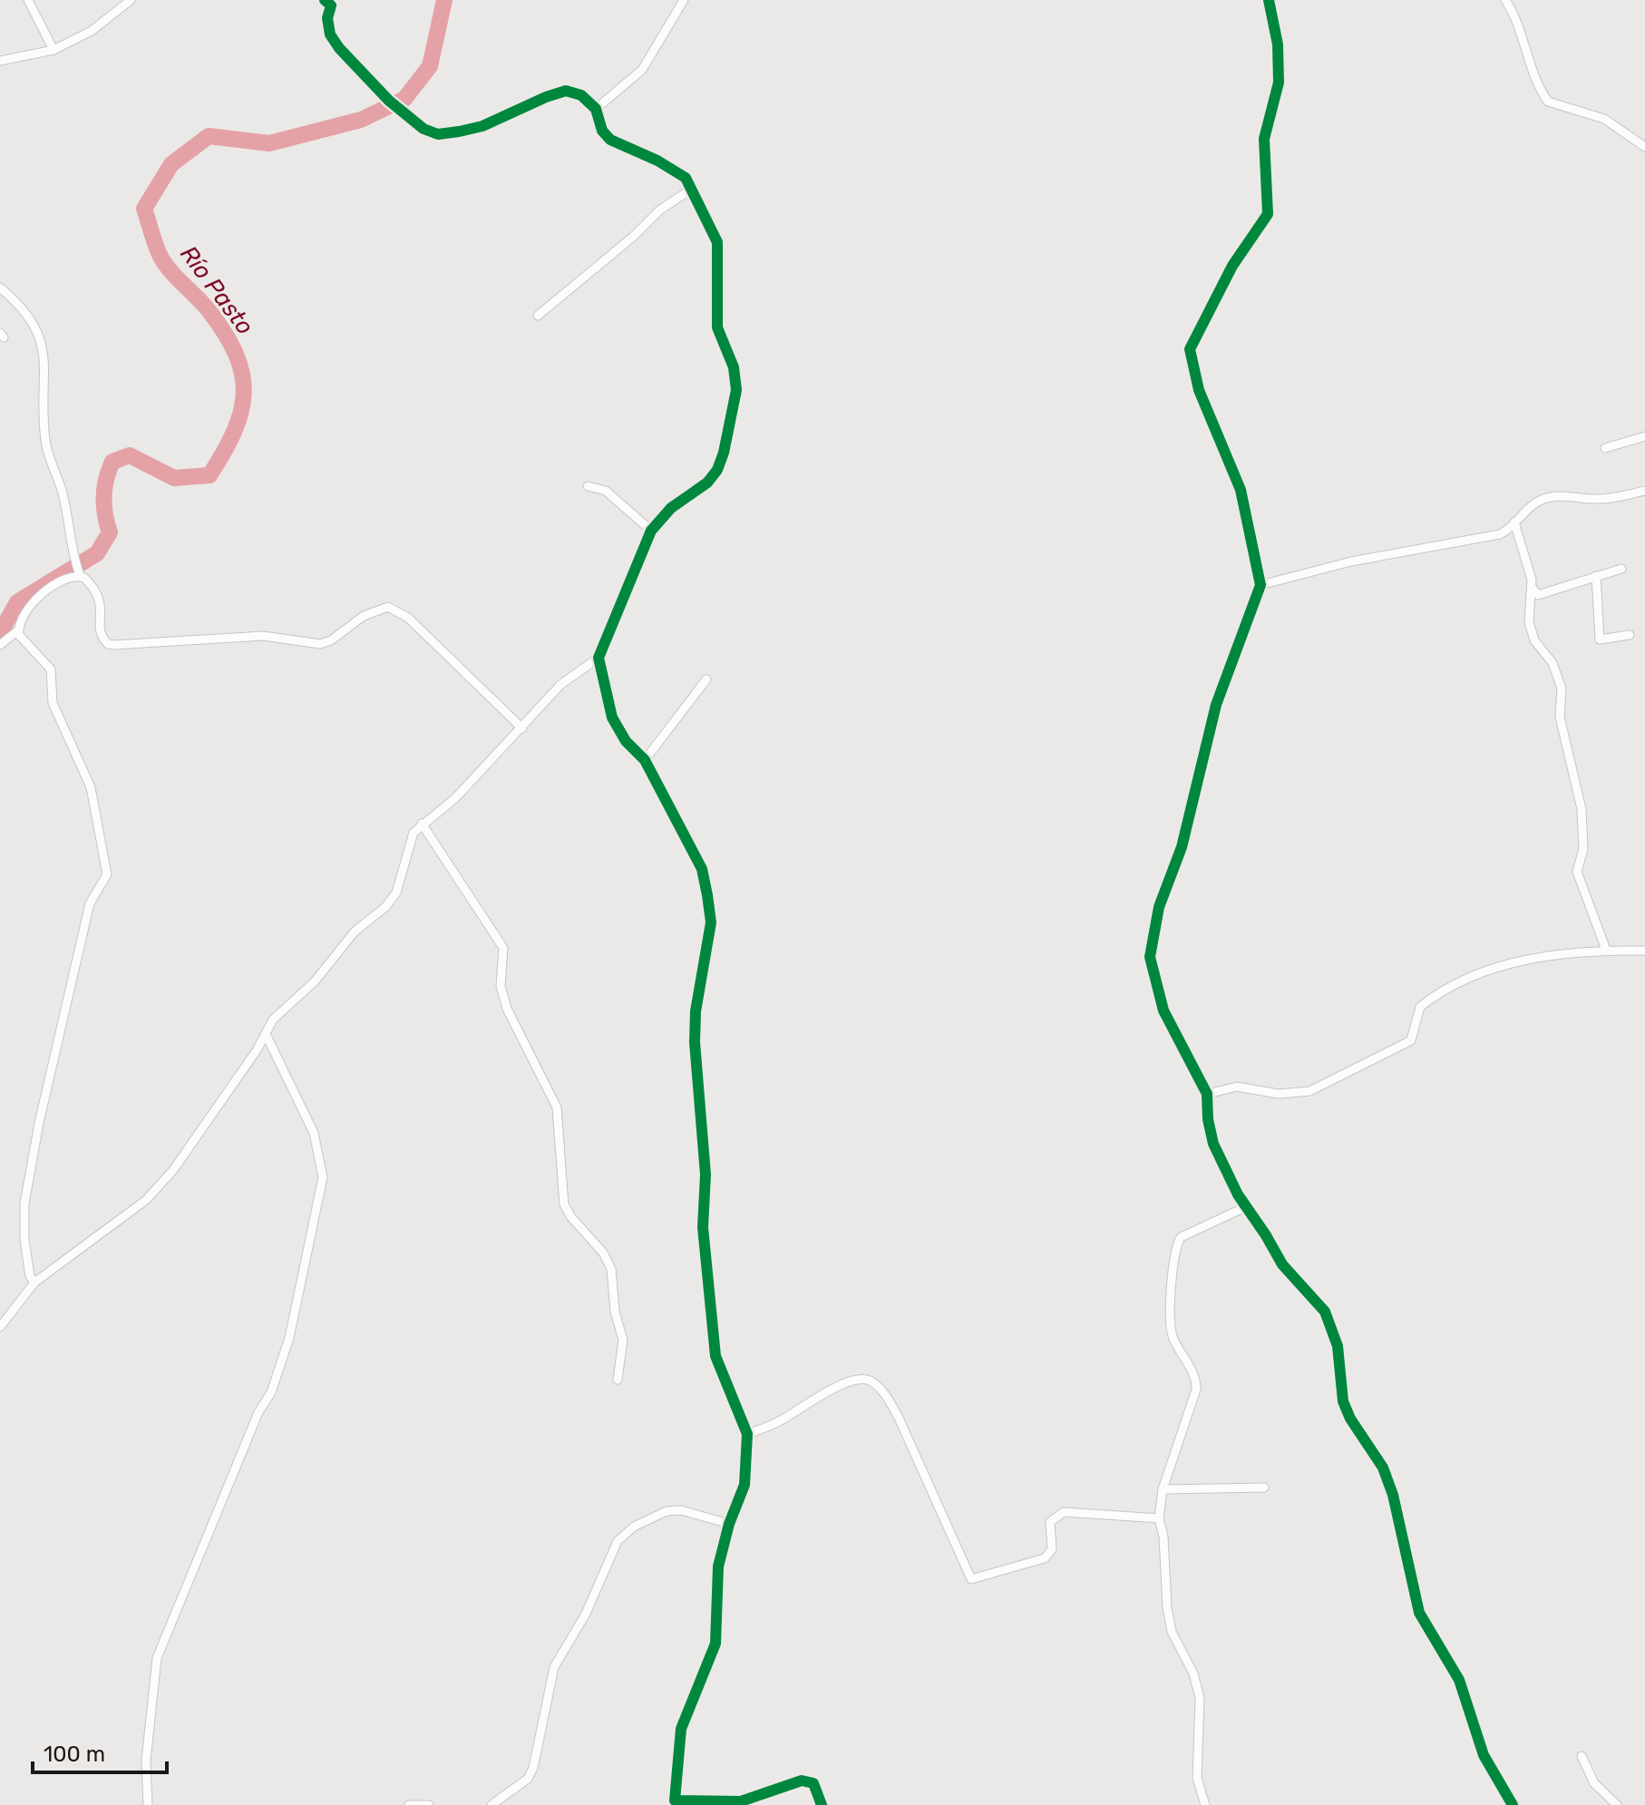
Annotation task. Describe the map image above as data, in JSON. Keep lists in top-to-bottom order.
{
  "water": ["Río Pasto"],
  "scale_bar": "100 m"
}
